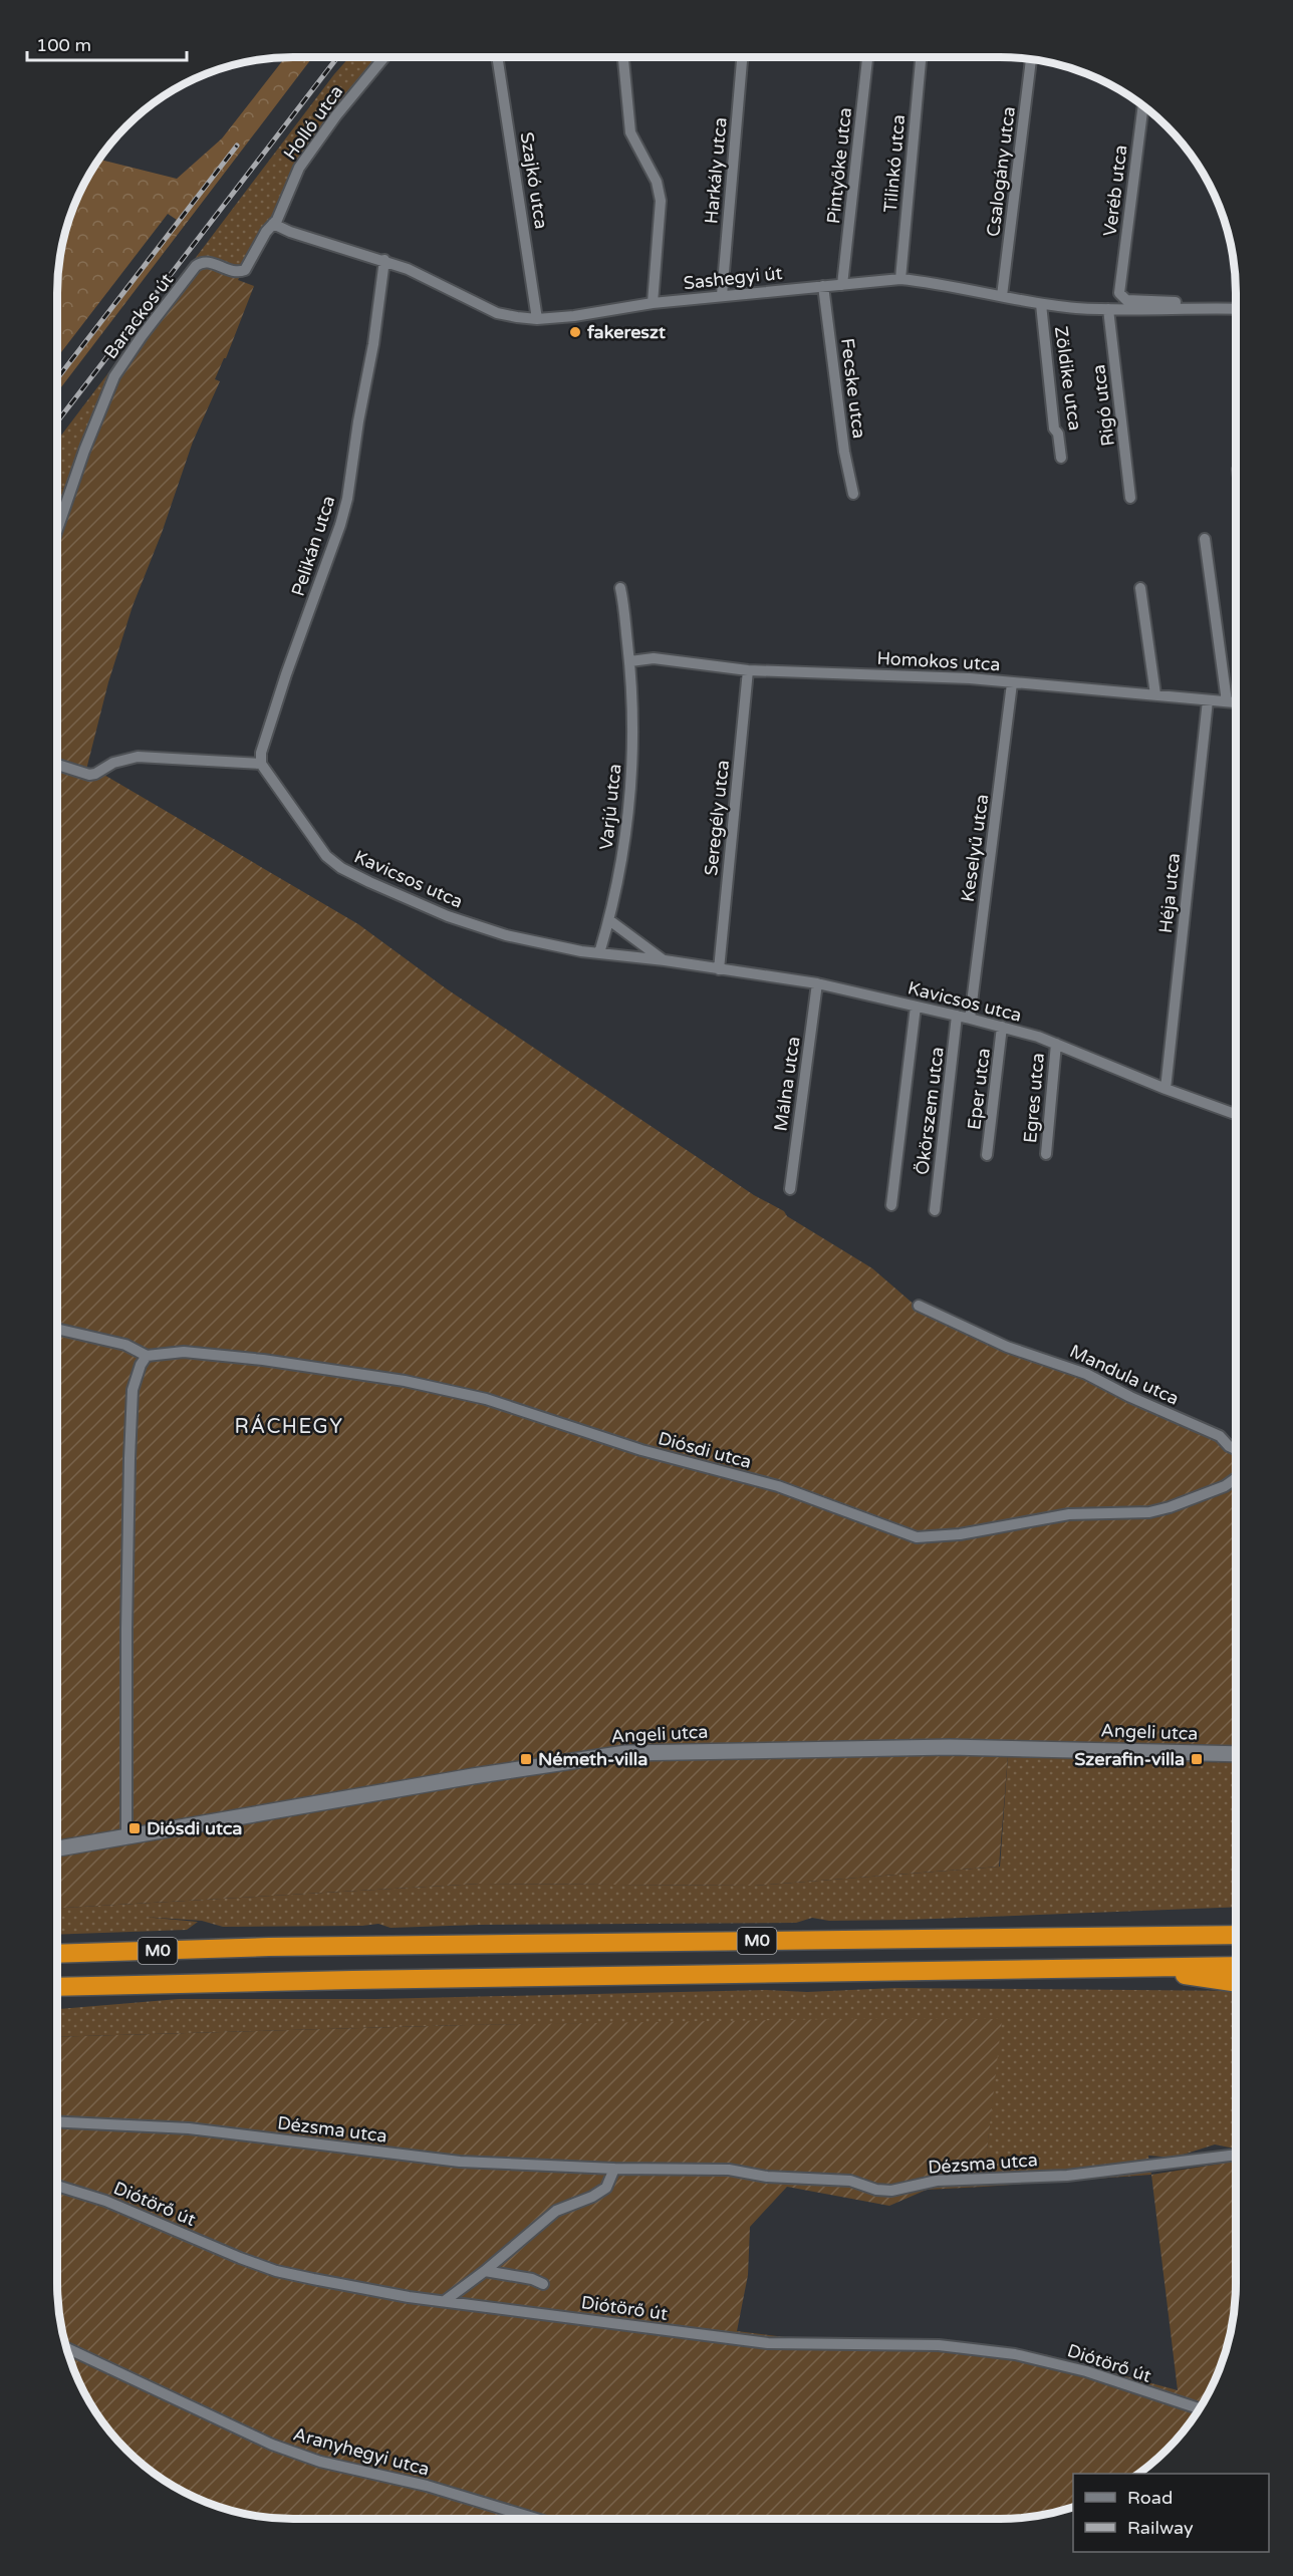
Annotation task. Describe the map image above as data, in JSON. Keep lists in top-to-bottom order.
{
  "streets": {
    "highway": ["M0"],
    "street": [
      "Holló utca",
      "Tilinkó utca",
      "Pintyőke utca",
      "Harkály utca",
      "Csalogány utca",
      "Szajkó utca",
      "Veréb utca",
      "Sashegyi út",
      "Barackos út",
      "Zöldike utca",
      "Fecske utca",
      "Rigó utca",
      "Pelikán utca",
      "Homokos utca",
      "Varjú utca",
      "Seregély utca",
      "Keselyű utca",
      "Kavicsos utca",
      "Héja utca",
      "Málna utca",
      "Eper utca",
      "Egres utca",
      "Ökörszem utca",
      "Mandula utca",
      "Diósdi utca",
      "Angeli utca",
      "Dézsma utca",
      "Diótörő út",
      "Aranyhegyi utca"
    ]
  },
  "crossings": [
    ["Holló utca", "Sashegyi út"],
    ["Holló utca", "Barackos út"],
    ["Tilinkó utca", "Sashegyi út"],
    ["Pintyőke utca", "Sashegyi út"],
    ["Harkály utca", "Sashegyi út"],
    ["Csalogány utca", "Sashegyi út"],
    ["Szajkó utca", "Sashegyi út"],
    ["Veréb utca", "Sashegyi út"],
    ["Sashegyi út", "Barackos út"],
    ["Sashegyi út", "Zöldike utca"],
    ["Sashegyi út", "Fecske utca"],
    ["Sashegyi út", "Rigó utca"],
    ["Sashegyi út", "Pelikán utca"],
    ["Pelikán utca", "Kavicsos utca"],
    ["Homokos utca", "Varjú utca"],
    ["Homokos utca", "Seregély utca"],
    ["Homokos utca", "Keselyű utca"],
    ["Homokos utca", "Héja utca"],
    ["Varjú utca", "Kavicsos utca"],
    ["Seregély utca", "Kavicsos utca"],
    ["Keselyű utca", "Kavicsos utca"],
    ["Kavicsos utca", "Héja utca"],
    ["Kavicsos utca", "Málna utca"],
    ["Kavicsos utca", "Eper utca"],
    ["Kavicsos utca", "Egres utca"],
    ["Kavicsos utca", "Ökörszem utca"]
  ],
  "districts": ["RÁCHEGY"],
  "places": {
    "other": ["fakereszt"],
    "transit": ["Németh-villa", "Szerafin-villa", "Diósdi utca"]
  },
  "legend": ["Road", "Railway"],
  "scale_bar": "100 m"
}
